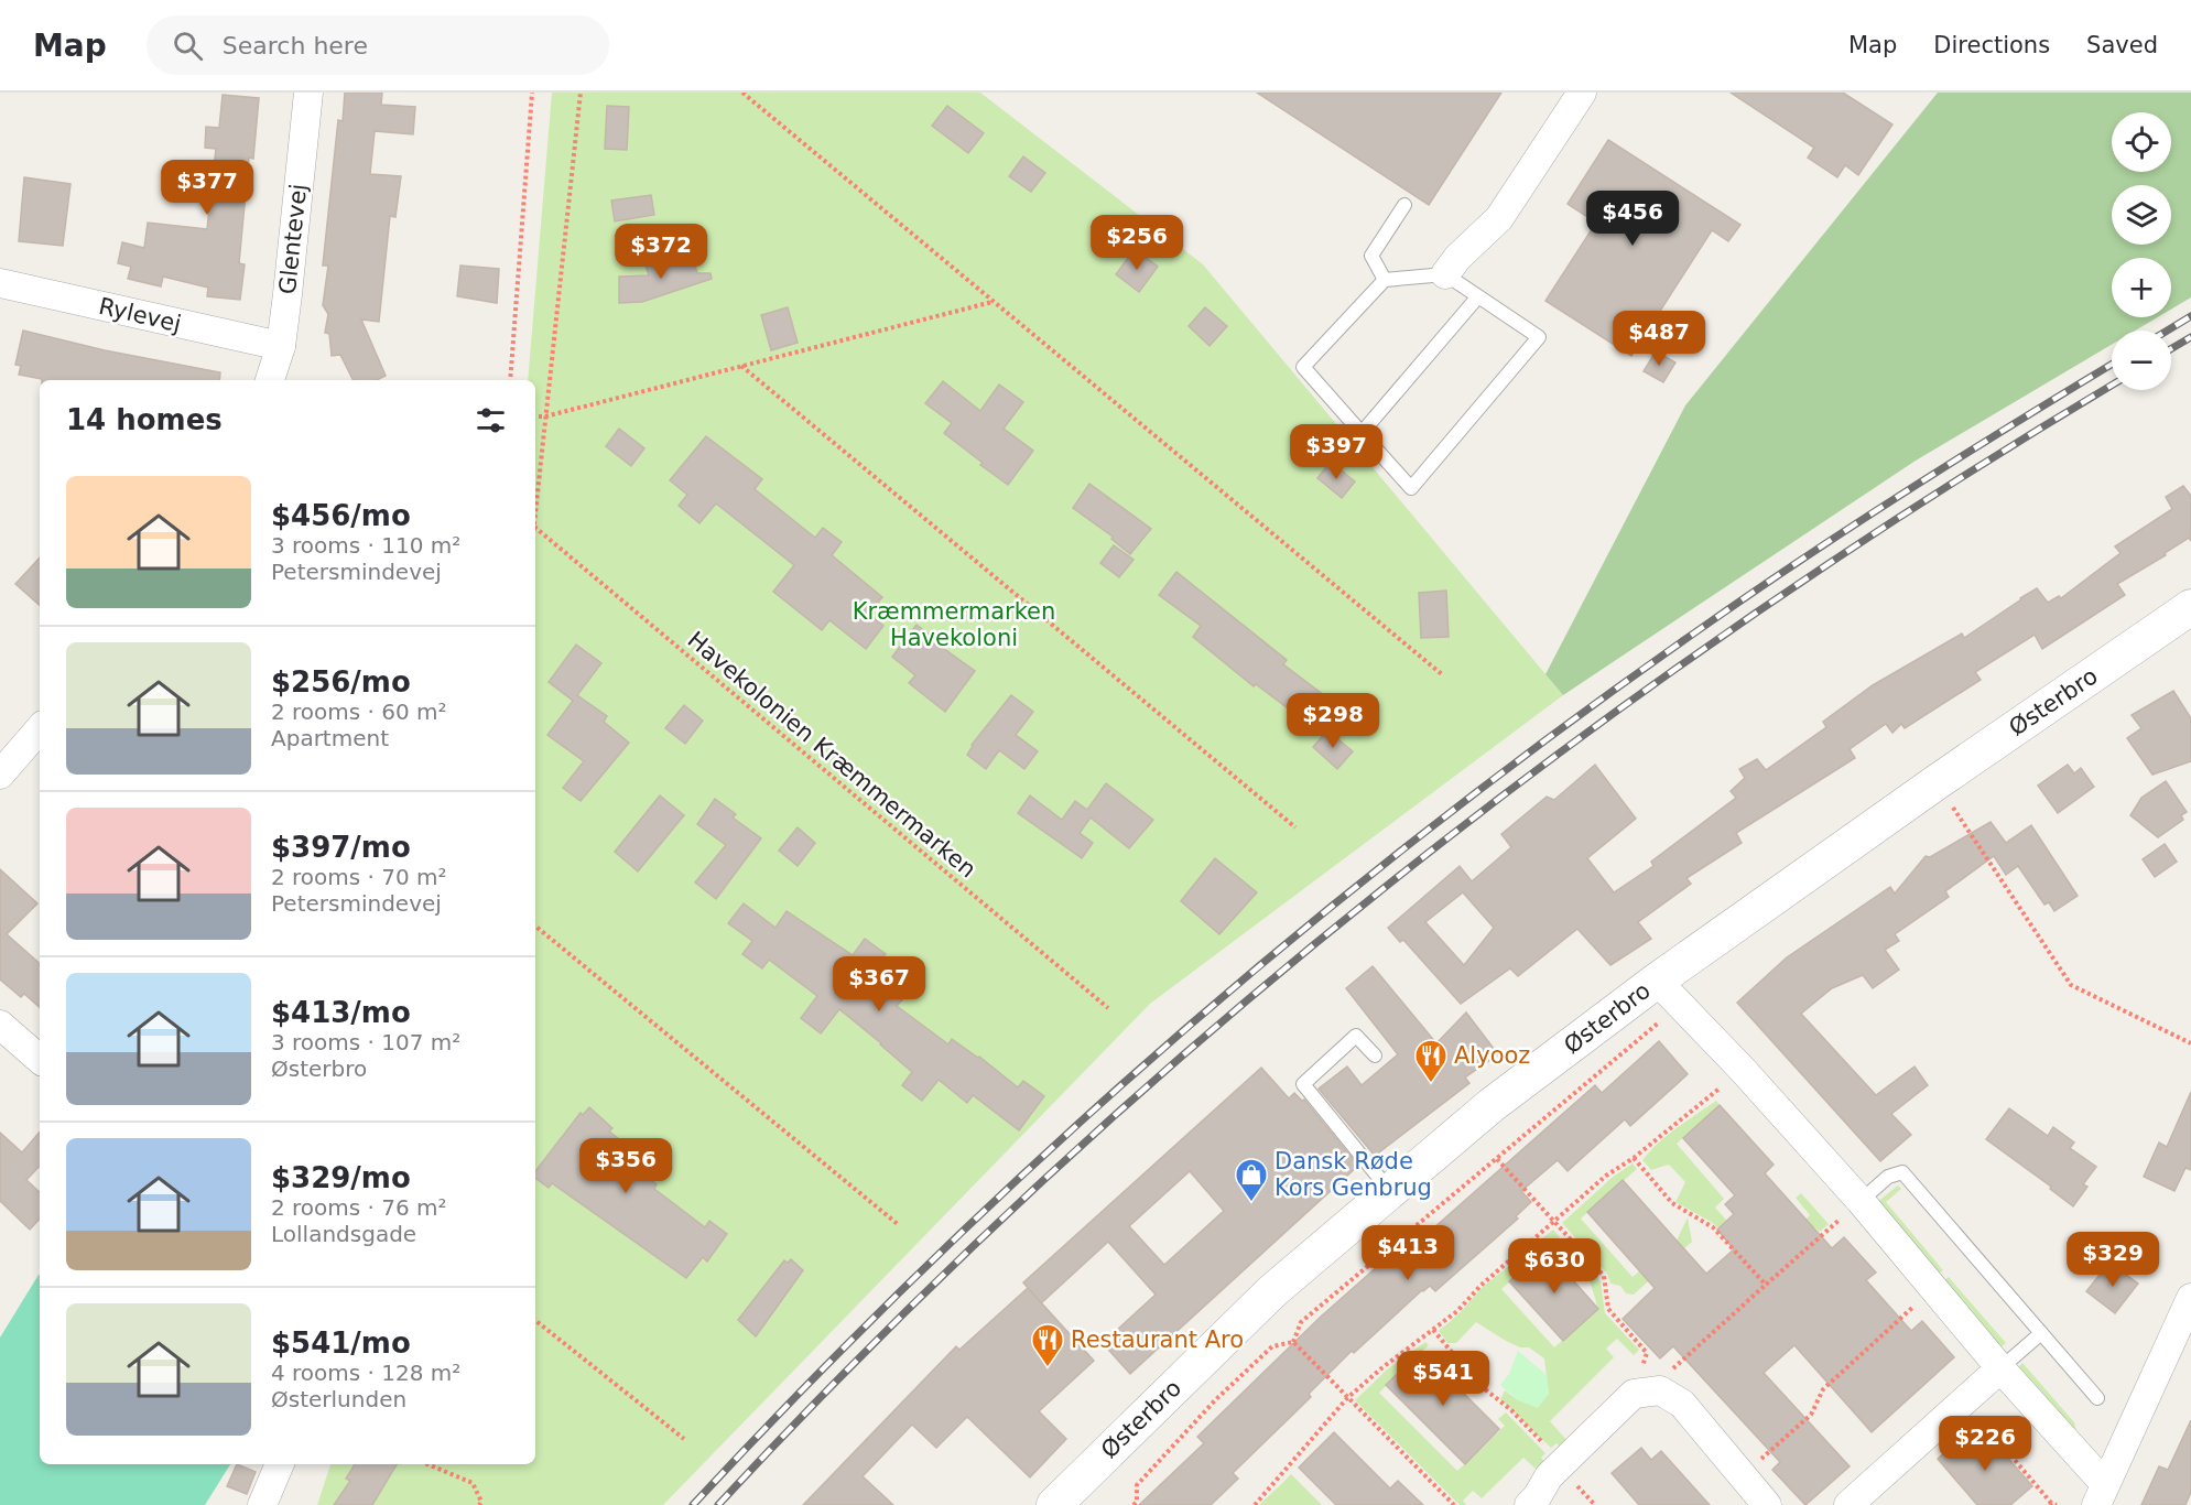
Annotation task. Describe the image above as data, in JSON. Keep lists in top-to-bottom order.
{
  "streets": {
    "street": ["Glentevej", "Rylevej", "Østerbro"],
    "path": ["Havekolonien Kræmmermarken"]
  },
  "crossings": [
    ["Glentevej", "Rylevej"]
  ],
  "parks": ["Kræmmermarken Havekoloni"],
  "places": {
    "restaurant": ["Alyooz", "Restaurant Aro"],
    "shop": ["Dansk Røde Kors Genbrug"]
  },
  "page": {
    "header": "Map",
    "search": "Search here",
    "nav": ["Map", "Directions", "Saved"],
    "map_buttons": ["+", "−"],
    "price": [
      "$377",
      "$456",
      "$256",
      "$372",
      "$487",
      "$397",
      "$298",
      "$367",
      "$356",
      "$413",
      "$329",
      "$630",
      "$541",
      "$226"
    ],
    "heading": "14 homes",
    "list": [
      {
        "name": "$456/mo",
        "note": "3 rooms · 110 m² · Petersmindevej"
      },
      {
        "name": "$256/mo",
        "note": "2 rooms · 60 m² · Apartment"
      },
      {
        "name": "$397/mo",
        "note": "2 rooms · 70 m² · Petersmindevej"
      },
      {
        "name": "$413/mo",
        "note": "3 rooms · 107 m² · Østerbro"
      },
      {
        "name": "$329/mo",
        "note": "2 rooms · 76 m² · Lollandsgade"
      },
      {
        "name": "$541/mo",
        "note": "4 rooms · 128 m² · Østerlunden"
      }
    ]
  }
}
